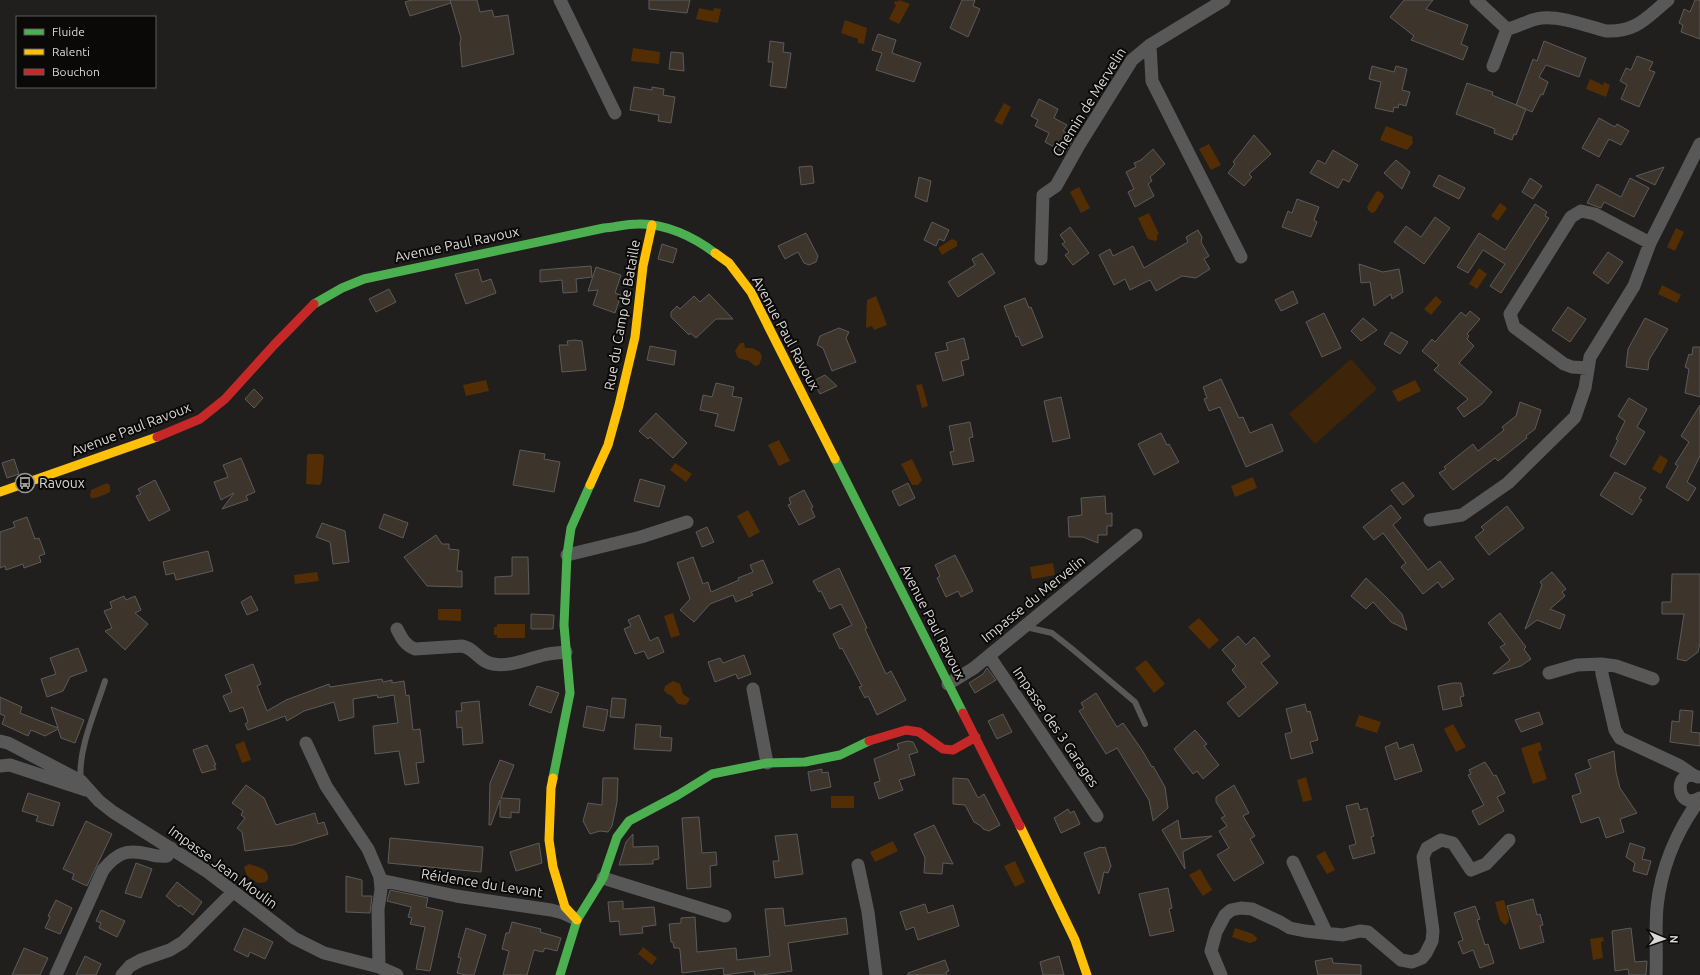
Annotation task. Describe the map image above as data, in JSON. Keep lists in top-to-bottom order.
{
  "streets": {
    "street": [
      "Chemin de Mervelin",
      "Avenue Paul Ravoux",
      "Rue du Camp de Bataille",
      "Impasse du Mervelin",
      "Impasse des 3 Garages",
      "Impasse Jean Moulin",
      "Réidence du Levant"
    ]
  },
  "crossings": [
    ["Avenue Paul Ravoux", "Rue du Camp de Bataille"],
    ["Avenue Paul Ravoux", "Impasse du Mervelin"],
    ["Rue du Camp de Bataille", "Réidence du Levant"],
    ["Impasse du Mervelin", "Impasse des 3 Garages"]
  ],
  "places": {
    "bus stop": ["Ravoux"]
  },
  "legend": ["Fluide", "Ralenti", "Bouchon"],
  "north": "right"
}
